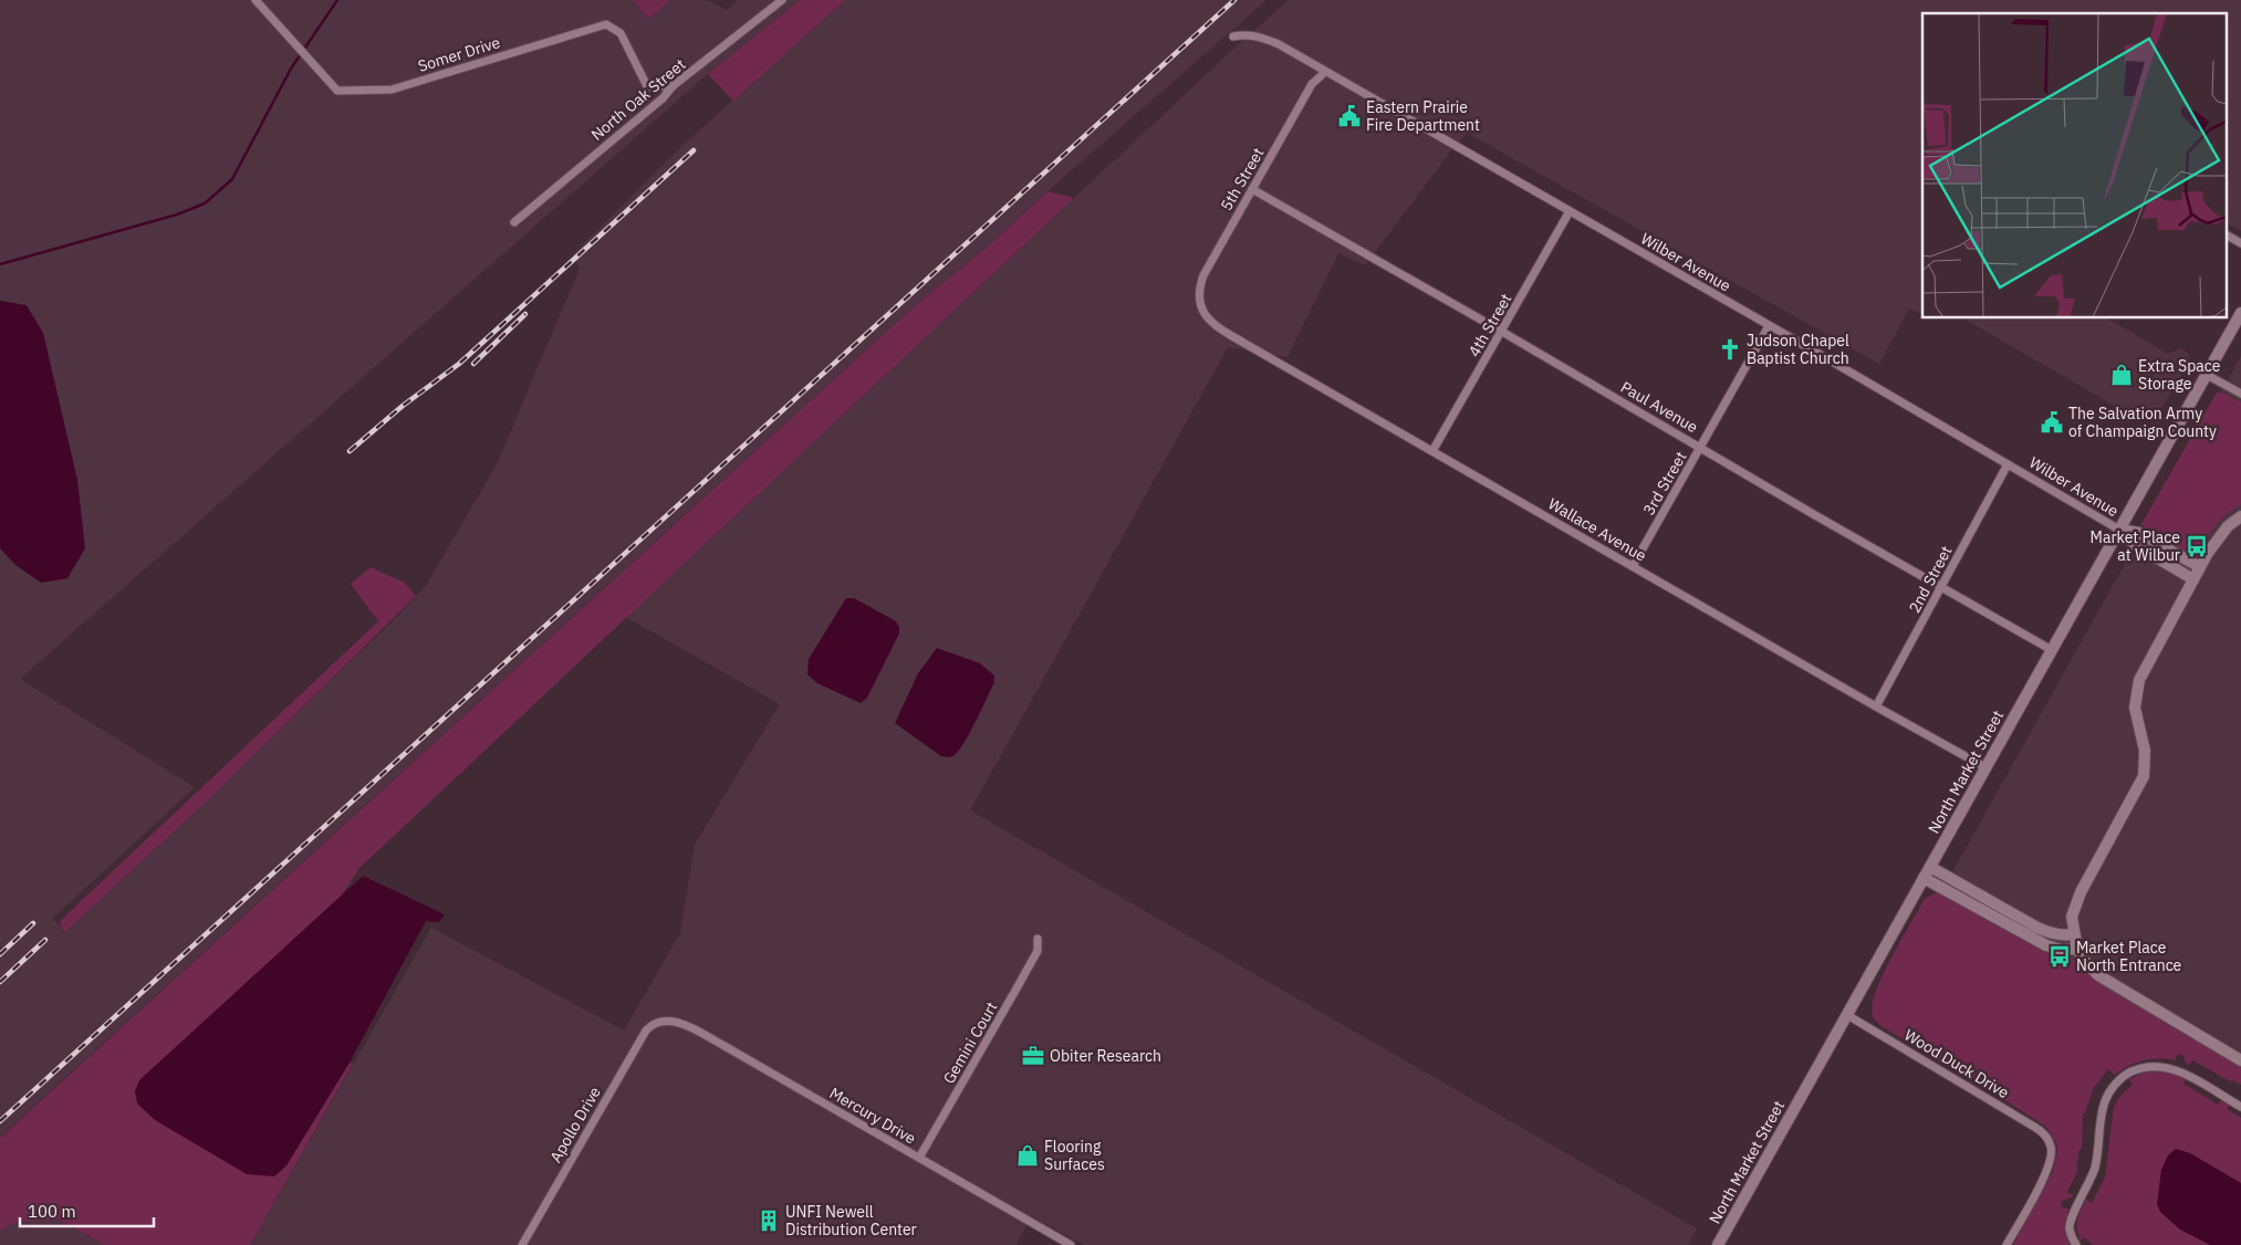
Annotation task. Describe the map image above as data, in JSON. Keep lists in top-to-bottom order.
{
  "streets": {
    "street": [
      "Somer Drive",
      "North Oak Street",
      "5th Street",
      "Wilber Avenue",
      "4th Street",
      "Paul Avenue",
      "3rd Street",
      "Wallace Avenue",
      "2nd Street",
      "North Market Street",
      "Gemini Court",
      "Wood Duck Drive",
      "Mercury Drive",
      "Apollo Drive"
    ]
  },
  "crossings": [
    ["Somer Drive", "North Oak Street"],
    ["5th Street", "Wilber Avenue"],
    ["5th Street", "Paul Avenue"],
    ["5th Street", "Wallace Avenue"],
    ["Wilber Avenue", "4th Street"],
    ["Wilber Avenue", "3rd Street"],
    ["Wilber Avenue", "2nd Street"],
    ["Wilber Avenue", "North Market Street"],
    ["4th Street", "Paul Avenue"],
    ["4th Street", "Wallace Avenue"],
    ["Paul Avenue", "3rd Street"],
    ["Paul Avenue", "2nd Street"],
    ["Paul Avenue", "North Market Street"],
    ["3rd Street", "Wallace Avenue"],
    ["Wallace Avenue", "2nd Street"],
    ["Wallace Avenue", "North Market Street"],
    ["North Market Street", "Wood Duck Drive"],
    ["Gemini Court", "Mercury Drive"],
    ["Mercury Drive", "Apollo Drive"]
  ],
  "places": {
    "public building": ["Eastern Prairie Fire Department", "The Salvation Army of Champaign County"],
    "church": ["Judson Chapel Baptist Church"],
    "shop": ["Extra Space Storage", "Flooring Surfaces"],
    "bus stop": ["Market Place at Wilbur", "Market Place North Entrance"],
    "office": ["Obiter Research"],
    "building": ["UNFI Newell Distribution Center"]
  },
  "scale_bar": "100 m"
}
